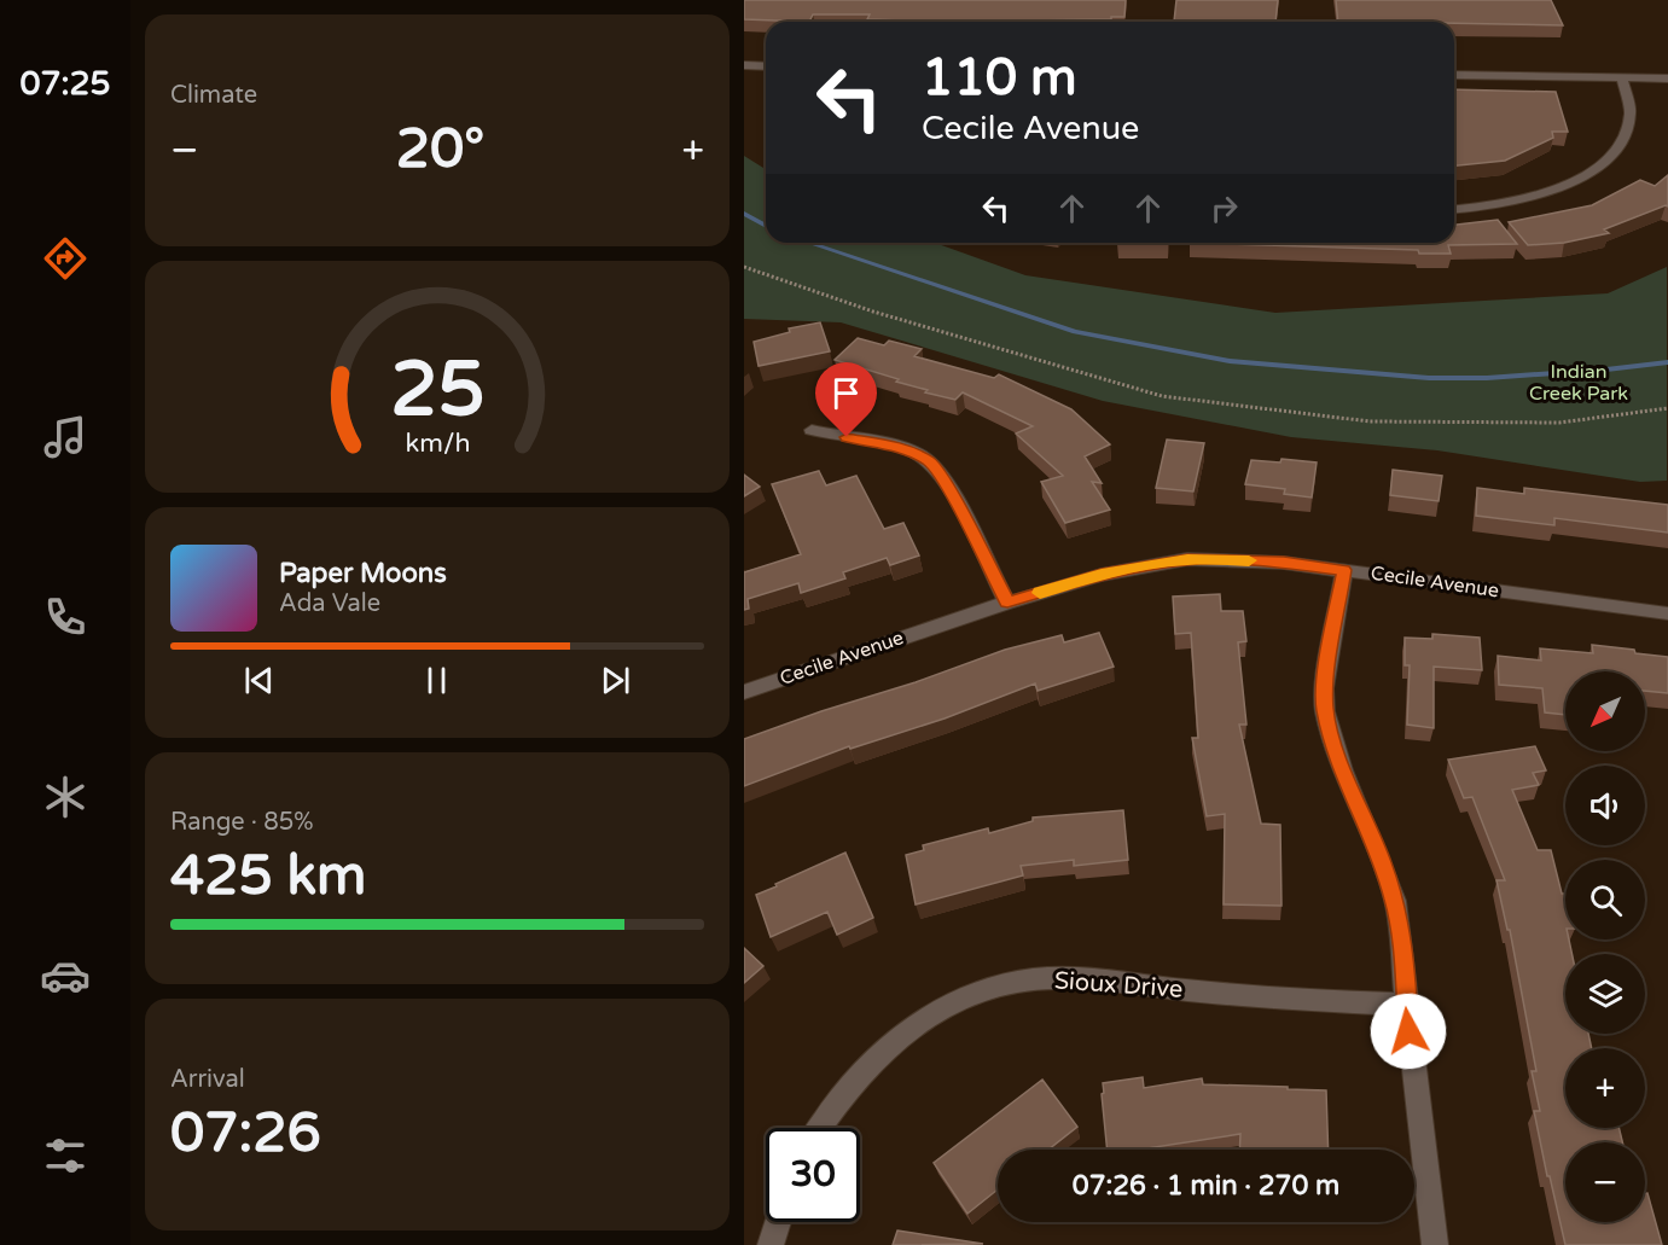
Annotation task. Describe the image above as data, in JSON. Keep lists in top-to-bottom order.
{
  "streets": {
    "street": ["Cecile Avenue", "Sioux Drive"]
  },
  "parks": ["Indian Creek Park"],
  "north": "bottom left",
  "page": {
    "tabs": "07:25",
    "tile": [
      "Climate",
      ["Range · 85%", "425 km"],
      ["Arrival", "07:26"]
    ],
    "turn": ["110 m", "Cecile Avenue"],
    "heat": ["−", "20°", "+"],
    "song": ["Paper Moons", "Ada Vale"],
    "map_buttons": ["+", "−"],
    "limit": "30",
    "trip": "07:26 · 1 min · 270 m",
    "gauge": ["25", "km/h"]
  }
}
